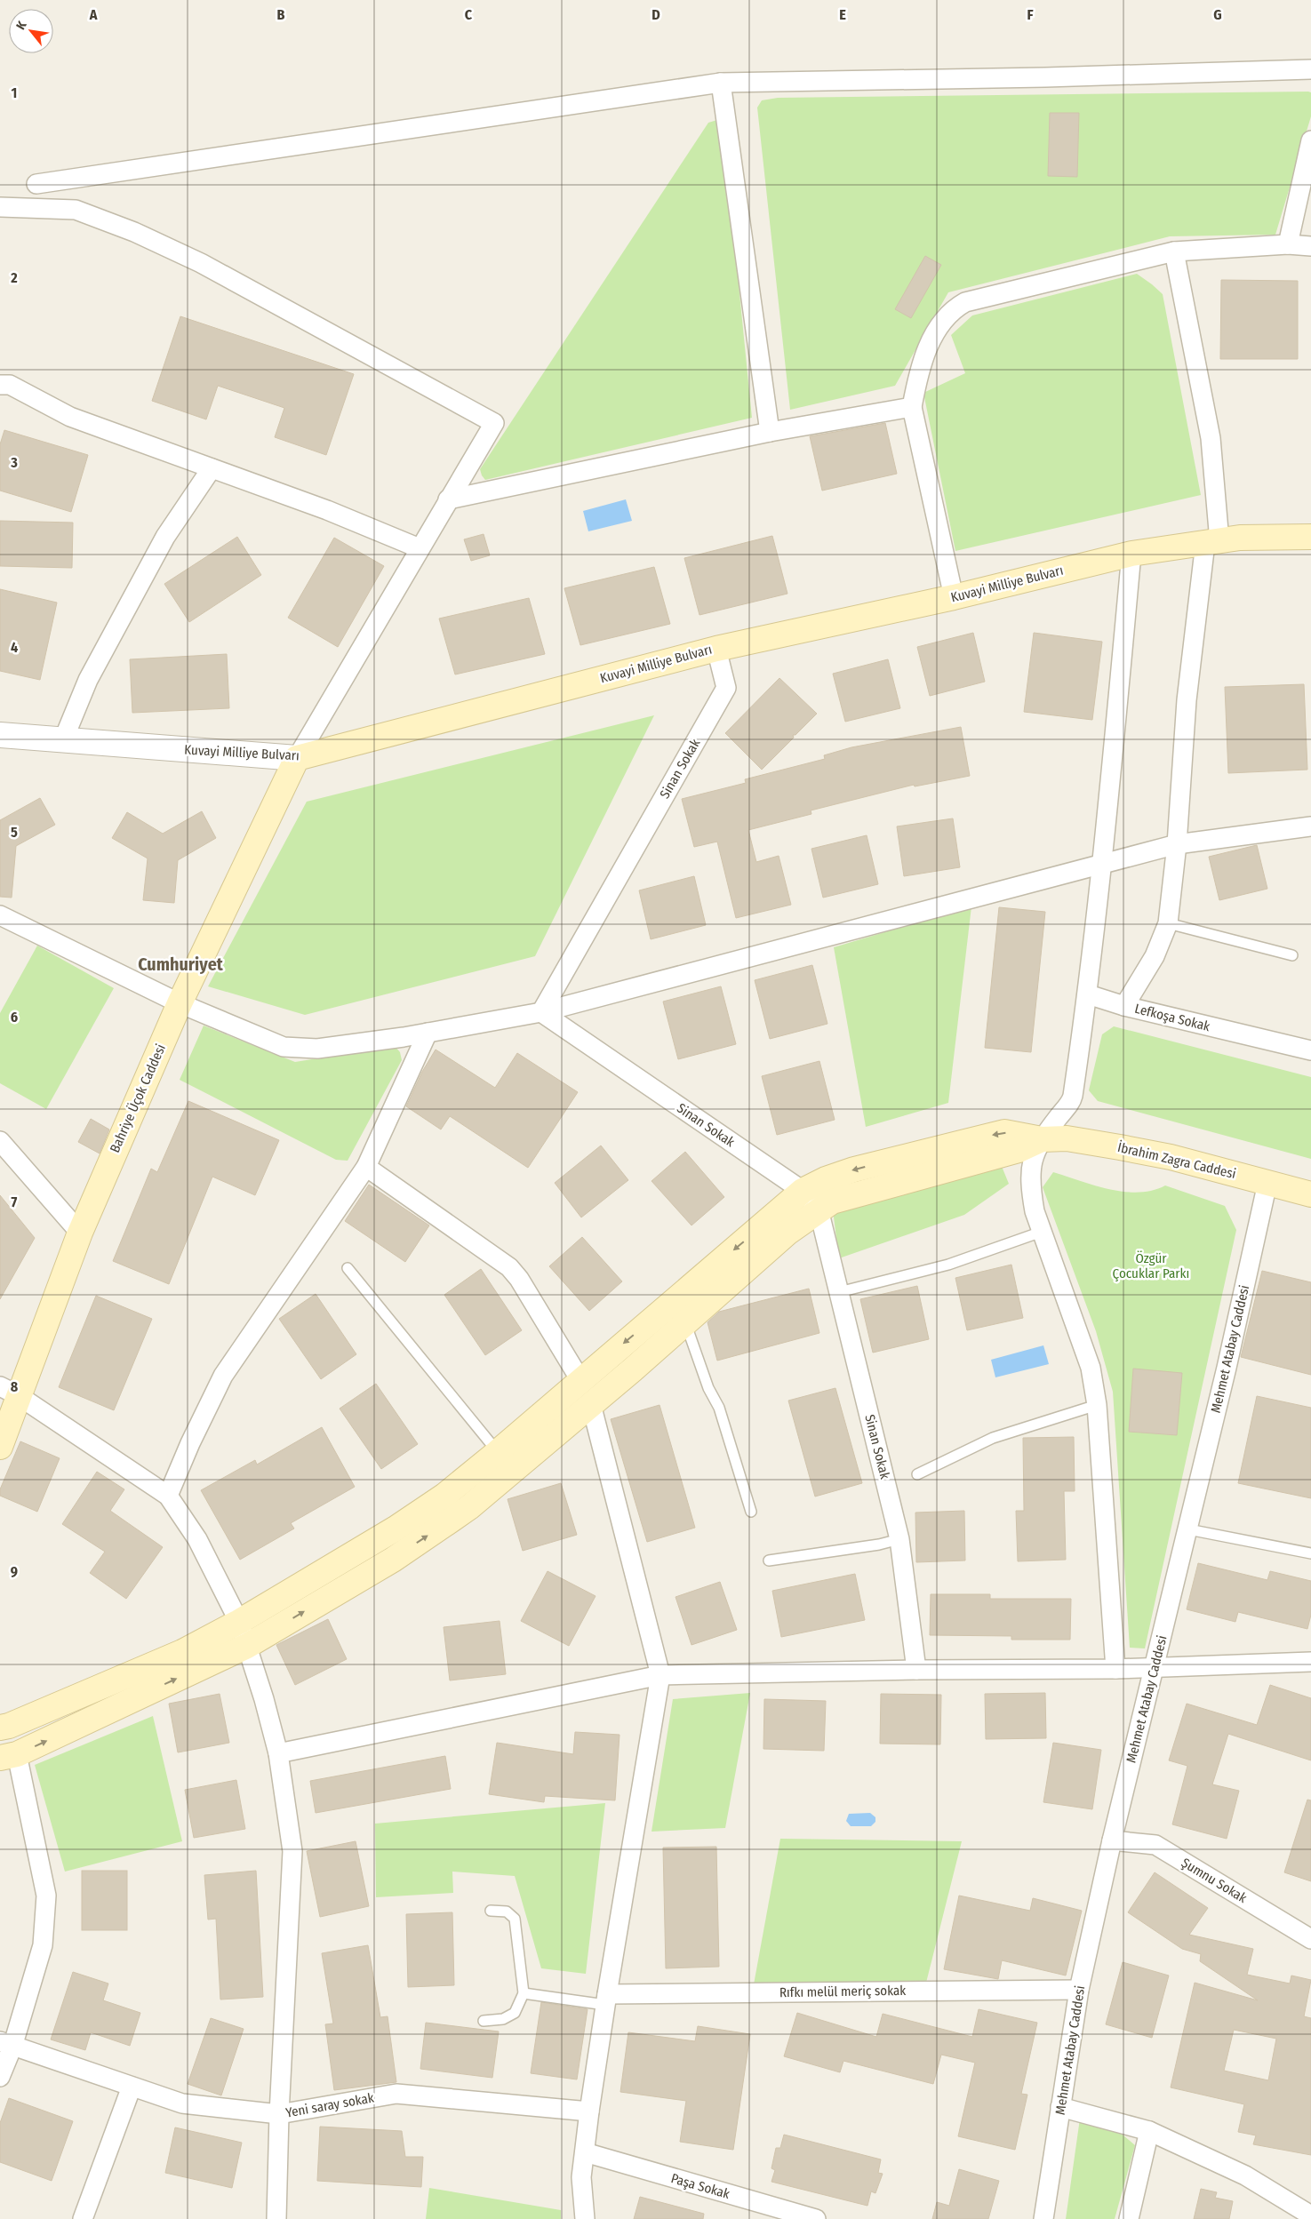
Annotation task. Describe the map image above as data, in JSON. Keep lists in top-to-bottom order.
{
  "streets": {
    "main road": ["Kuvayi Milliye Bulvarı", "Bahriye Üçok Caddesi", "İbrahim Zagra Caddesi"],
    "street": [
      "Sinan Sokak",
      "Lefkoşa Sokak",
      "Mehmet Atabay Caddesi",
      "Şumnu Sokak",
      "Rıfkı melül meriç sokak",
      "Yeni saray sokak",
      "Paşa Sokak"
    ]
  },
  "crossings": [
    ["Kuvayi Milliye Bulvarı", "Sinan Sokak"],
    ["Kuvayi Milliye Bulvarı", "Lefkoşa Sokak"],
    ["Kuvayi Milliye Bulvarı", "Bahriye Üçok Caddesi"],
    ["İbrahim Zagra Caddesi", "Mehmet Atabay Caddesi"],
    ["Mehmet Atabay Caddesi", "Şumnu Sokak"],
    ["Mehmet Atabay Caddesi", "Rıfkı melül meriç sokak"]
  ],
  "districts": ["Cumhuriyet"],
  "parks": ["Özgür Çocuklar Parkı"],
  "north": "top left",
  "grid": {
    "columns": [
      "A",
      "B",
      "C",
      "D",
      "E",
      "F",
      "G"
    ],
    "rows": [
      "1",
      "2",
      "3",
      "4",
      "5",
      "6",
      "7",
      "8",
      "9"
    ]
  }
}
